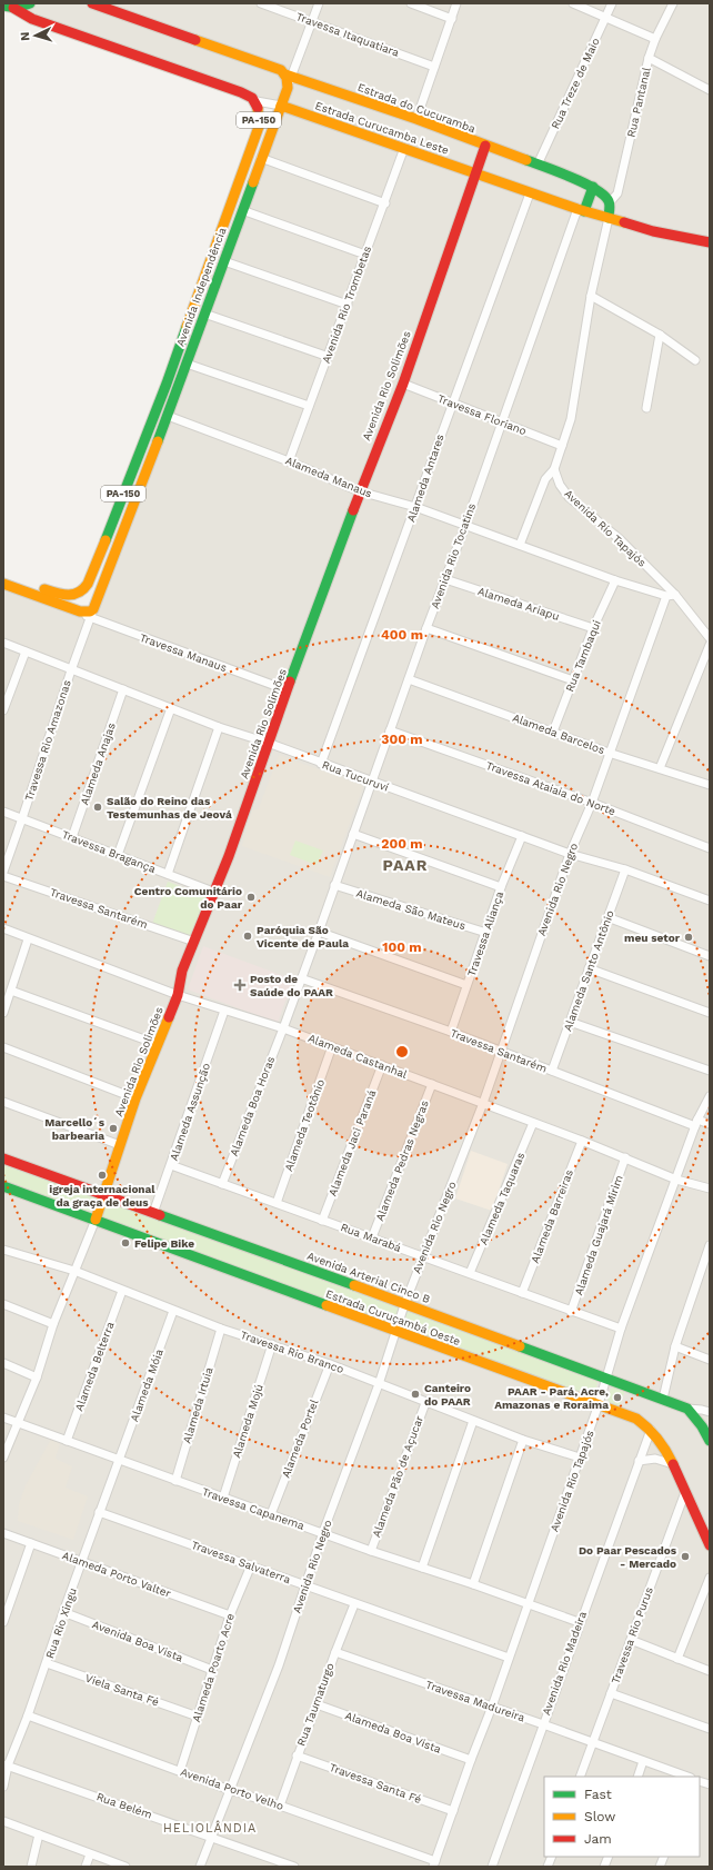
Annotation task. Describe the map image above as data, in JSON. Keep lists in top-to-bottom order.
{
  "streets": {
    "main road": [
      "Estrada do Cucuramba",
      "PA-150",
      "Estrada Curucamba Leste",
      "Avenida Independência",
      "Avenida Rio Solimões",
      "Avenida Arterial Cinco B",
      "Estrada Curuçambá Oeste"
    ],
    "street": [
      "Travessa Itaquatiara",
      "Rua Treze de Maio",
      "Rua Pantanal",
      "Avenida Rio Trombetas",
      "Travessa Floriano",
      "Alameda Manaus",
      "Alameda Antares",
      "Avenida Rio Tapajós",
      "Avenida Rio Tocatins",
      "Alameda Ariapu",
      "Travessa Manaus",
      "Rua Tambaqui",
      "Alameda Barcelos",
      "Travessa Rio Amazonas",
      "Alameda Anajas",
      "Rua Tucuruví",
      "Travessa Ataiaia do Norte",
      "Travessa Bragança",
      "Avenida Rio Negro",
      "Travessa Santarém",
      "Alameda São Mateus",
      "Travessa Aliança",
      "Alameda Santo Antônio",
      "Alameda Castanhal",
      "Alameda Boa Horas",
      "Alameda Assunção",
      "Alameda Teotônio",
      "Alameda Jaci Paraná",
      "Alameda Pedras Negras",
      "Alameda Taquaras",
      "Alameda Barreiras",
      "Alameda Guajará Mirim",
      "Rua Marabá",
      "Travessa Rio Branco",
      "Alameda Belterra",
      "Alameda Móia",
      "Alameda Irtuia",
      "Alameda Mojú",
      "Alameda Portel",
      "Alameda Pão de Açucar",
      "Travessa Capanema",
      "Travessa Salvaterra",
      "Alameda Porto Valter",
      "Rua Rio Xingu",
      "Travessa Rio Purus",
      "Avenida Boa Vista",
      "Avenida Rio Madeira",
      "Alameda Poarto Acre",
      "Viela Santa Fé",
      "Travessa Madureira",
      "Rua Taumaturgo",
      "Alameda Boa Vista",
      "Travessa Santa Fé",
      "Avenida Porto Velho",
      "Rua Belém"
    ]
  },
  "crossings": [
    ["Rua Treze de Maio", "Estrada do Cucuramba"],
    ["Estrada do Cucuramba", "Avenida Independência"],
    ["Estrada do Cucuramba", "Avenida Rio Solimões"],
    ["PA-150", "Avenida Independência"],
    ["Estrada Curucamba Leste", "Avenida Independência"],
    ["Estrada Curucamba Leste", "Avenida Rio Trombetas"],
    ["Estrada Curucamba Leste", "Avenida Rio Solimões"],
    ["Avenida Independência", "Alameda Manaus"],
    ["Avenida Independência", "Travessa Manaus"],
    ["Avenida Independência", "Travessa Rio Amazonas"],
    ["Avenida Rio Trombetas", "Alameda Manaus"],
    ["Avenida Rio Solimões", "Travessa Floriano"],
    ["Avenida Rio Solimões", "Alameda Manaus"],
    ["Avenida Rio Solimões", "Travessa Manaus"],
    ["Avenida Rio Solimões", "Rua Tucuruví"],
    ["Avenida Rio Solimões", "Travessa Bragança"],
    ["Avenida Rio Solimões", "Travessa Santarém"],
    ["Avenida Rio Solimões", "Alameda Castanhal"],
    ["Avenida Rio Solimões", "Avenida Arterial Cinco B"],
    ["Avenida Rio Solimões", "Estrada Curuçambá Oeste"],
    ["Avenida Rio Solimões", "Travessa Rio Branco"],
    ["Avenida Rio Solimões", "Travessa Capanema"],
    ["Travessa Floriano", "Alameda Antares"],
    ["Travessa Floriano", "Avenida Rio Tocatins"],
    ["Alameda Manaus", "Alameda Antares"],
    ["Alameda Manaus", "Avenida Rio Tapajós"],
    ["Alameda Manaus", "Avenida Rio Tocatins"],
    ["Alameda Manaus", "Rua Tambaqui"],
    ["Alameda Manaus", "Avenida Rio Negro"],
    ["Alameda Antares", "Rua Tucuruví"],
    ["Avenida Rio Tapajós", "Avenida Rio Negro"],
    ["Avenida Rio Tapajós", "Travessa Santarém"],
    ["Avenida Rio Tapajós", "Alameda Castanhal"],
    ["Avenida Rio Tapajós", "Rua Marabá"],
    ["Avenida Rio Tapajós", "Avenida Arterial Cinco B"],
    ["Avenida Rio Tapajós", "Estrada Curuçambá Oeste"],
    ["Avenida Rio Tapajós", "Travessa Rio Branco"],
    ["Avenida Rio Tapajós", "Travessa Capanema"],
    ["Avenida Rio Tapajós", "Travessa Salvaterra"],
    ["Avenida Rio Tapajós", "Travessa Madureira"],
    ["Avenida Rio Tapajós", "Alameda Boa Vista"],
    ["Avenida Rio Tapajós", "Travessa Santa Fé"],
    ["Avenida Rio Tapajós", "Avenida Porto Velho"],
    ["Avenida Rio Tocatins", "Alameda Ariapu"],
    ["Avenida Rio Tocatins", "Alameda Barcelos"],
    ["Avenida Rio Tocatins", "Rua Tucuruví"],
    ["Avenida Rio Tocatins", "Travessa Ataiaia do Norte"],
    ["Avenida Rio Tocatins", "Travessa Santarém"],
    ["Avenida Rio Tocatins", "Alameda São Mateus"],
    ["Avenida Rio Tocatins", "Alameda Castanhal"],
    ["Avenida Rio Tocatins", "Alameda Boa Horas"],
    ["Alameda Ariapu", "Rua Tambaqui"],
    ["Travessa Manaus", "Travessa Rio Amazonas"],
    ["Rua Tambaqui", "Alameda Barcelos"],
    ["Alameda Barcelos", "Avenida Rio Negro"],
    ["Travessa Rio Amazonas", "Rua Tucuruví"],
    ["Travessa Rio Amazonas", "Travessa Bragança"],
    ["Alameda Anajas", "Rua Tucuruví"],
    ["Alameda Anajas", "Travessa Bragança"],
    ["Rua Tucuruví", "Avenida Rio Negro"],
    ["Rua Tucuruví", "Travessa Aliança"],
    ["Rua Tucuruví", "Alameda Santo Antônio"],
    ["Travessa Ataiaia do Norte", "Avenida Rio Negro"],
    ["Avenida Rio Negro", "Travessa Santarém"],
    ["Avenida Rio Negro", "Alameda Castanhal"],
    ["Avenida Rio Negro", "Rua Marabá"],
    ["Avenida Rio Negro", "Avenida Arterial Cinco B"],
    ["Avenida Rio Negro", "Estrada Curuçambá Oeste"],
    ["Avenida Rio Negro", "Travessa Rio Branco"],
    ["Avenida Rio Negro", "Travessa Capanema"],
    ["Avenida Rio Negro", "Travessa Salvaterra"],
    ["Avenida Rio Negro", "Avenida Porto Velho"],
    ["Avenida Rio Negro", "Rua Belém"],
    ["Travessa Santarém", "Travessa Aliança"],
    ["Travessa Santarém", "Alameda Santo Antônio"],
    ["Alameda São Mateus", "Travessa Aliança"],
    ["Alameda Castanhal", "Alameda Boa Horas"],
    ["Alameda Castanhal", "Alameda Assunção"],
    ["Alameda Castanhal", "Alameda Teotônio"],
    ["Alameda Castanhal", "Alameda Jaci Paraná"],
    ["Alameda Castanhal", "Alameda Pedras Negras"],
    ["Alameda Castanhal", "Alameda Taquaras"],
    ["Alameda Castanhal", "Alameda Barreiras"],
    ["Alameda Castanhal", "Alameda Guajará Mirim"],
    ["Alameda Boa Horas", "Rua Marabá"],
    ["Alameda Assunção", "Rua Marabá"],
    ["Alameda Assunção", "Avenida Arterial Cinco B"],
    ["Alameda Teotônio", "Rua Marabá"],
    ["Alameda Jaci Paraná", "Rua Marabá"],
    ["Alameda Pedras Negras", "Rua Marabá"],
    ["Alameda Taquaras", "Rua Marabá"],
    ["Alameda Barreiras", "Rua Marabá"],
    ["Alameda Guajará Mirim", "Rua Marabá"],
    ["Estrada Curuçambá Oeste", "Travessa Rio Purus"],
    ["Estrada Curuçambá Oeste", "Avenida Rio Madeira"],
    ["Travessa Rio Branco", "Alameda Belterra"],
    ["Travessa Rio Branco", "Alameda Móia"],
    ["Travessa Rio Branco", "Alameda Irtuia"],
    ["Travessa Rio Branco", "Alameda Mojú"],
    ["Travessa Rio Branco", "Alameda Portel"],
    ["Travessa Rio Branco", "Alameda Pão de Açucar"],
    ["Alameda Belterra", "Travessa Capanema"],
    ["Alameda Móia", "Travessa Capanema"],
    ["Alameda Móia", "Rua Rio Xingu"],
    ["Alameda Irtuia", "Travessa Capanema"],
    ["Alameda Mojú", "Travessa Capanema"],
    ["Alameda Portel", "Travessa Capanema"],
    ["Alameda Pão de Açucar", "Travessa Capanema"],
    ["Travessa Capanema", "Rua Rio Xingu"],
    ["Travessa Capanema", "Avenida Rio Madeira"],
    ["Travessa Salvaterra", "Rua Rio Xingu"],
    ["Travessa Salvaterra", "Alameda Poarto Acre"],
    ["Travessa Salvaterra", "Rua Taumaturgo"],
    ["Alameda Porto Valter", "Rua Rio Xingu"],
    ["Alameda Porto Valter", "Alameda Poarto Acre"],
    ["Rua Rio Xingu", "Avenida Boa Vista"],
    ["Rua Rio Xingu", "Viela Santa Fé"],
    ["Rua Rio Xingu", "Avenida Porto Velho"],
    ["Rua Rio Xingu", "Rua Belém"],
    ["Travessa Rio Purus", "Travessa Madureira"],
    ["Avenida Boa Vista", "Alameda Poarto Acre"],
    ["Avenida Rio Madeira", "Travessa Madureira"],
    ["Alameda Poarto Acre", "Viela Santa Fé"],
    ["Alameda Poarto Acre", "Avenida Porto Velho"],
    ["Travessa Madureira", "Rua Taumaturgo"],
    ["Rua Taumaturgo", "Alameda Boa Vista"],
    ["Rua Taumaturgo", "Travessa Santa Fé"],
    ["Rua Taumaturgo", "Avenida Porto Velho"]
  ],
  "districts": ["PAAR", "HELIOLÂNDIA"],
  "places": {
    "other": [
      "Salão do Reino das Testemunhas de Jeová",
      "Centro Comunitário do Paar",
      "Paróquia São Vicente de Paula",
      "meu setor",
      "Marcello´s barbearia",
      "igreja internacional da graça de deus",
      "Felipe Bike",
      "Canteiro do PAAR",
      "PAAR - Pará, Acre, Amazonas e Roraima",
      "Do Paar Pescados - Mercado"
    ],
    "health": ["Posto de Saúde do PAAR"]
  },
  "legend": ["Fast", "Slow", "Jam"],
  "north": "left",
  "rings": [
    "400 m",
    "300 m",
    "200 m",
    "100 m"
  ]
}
